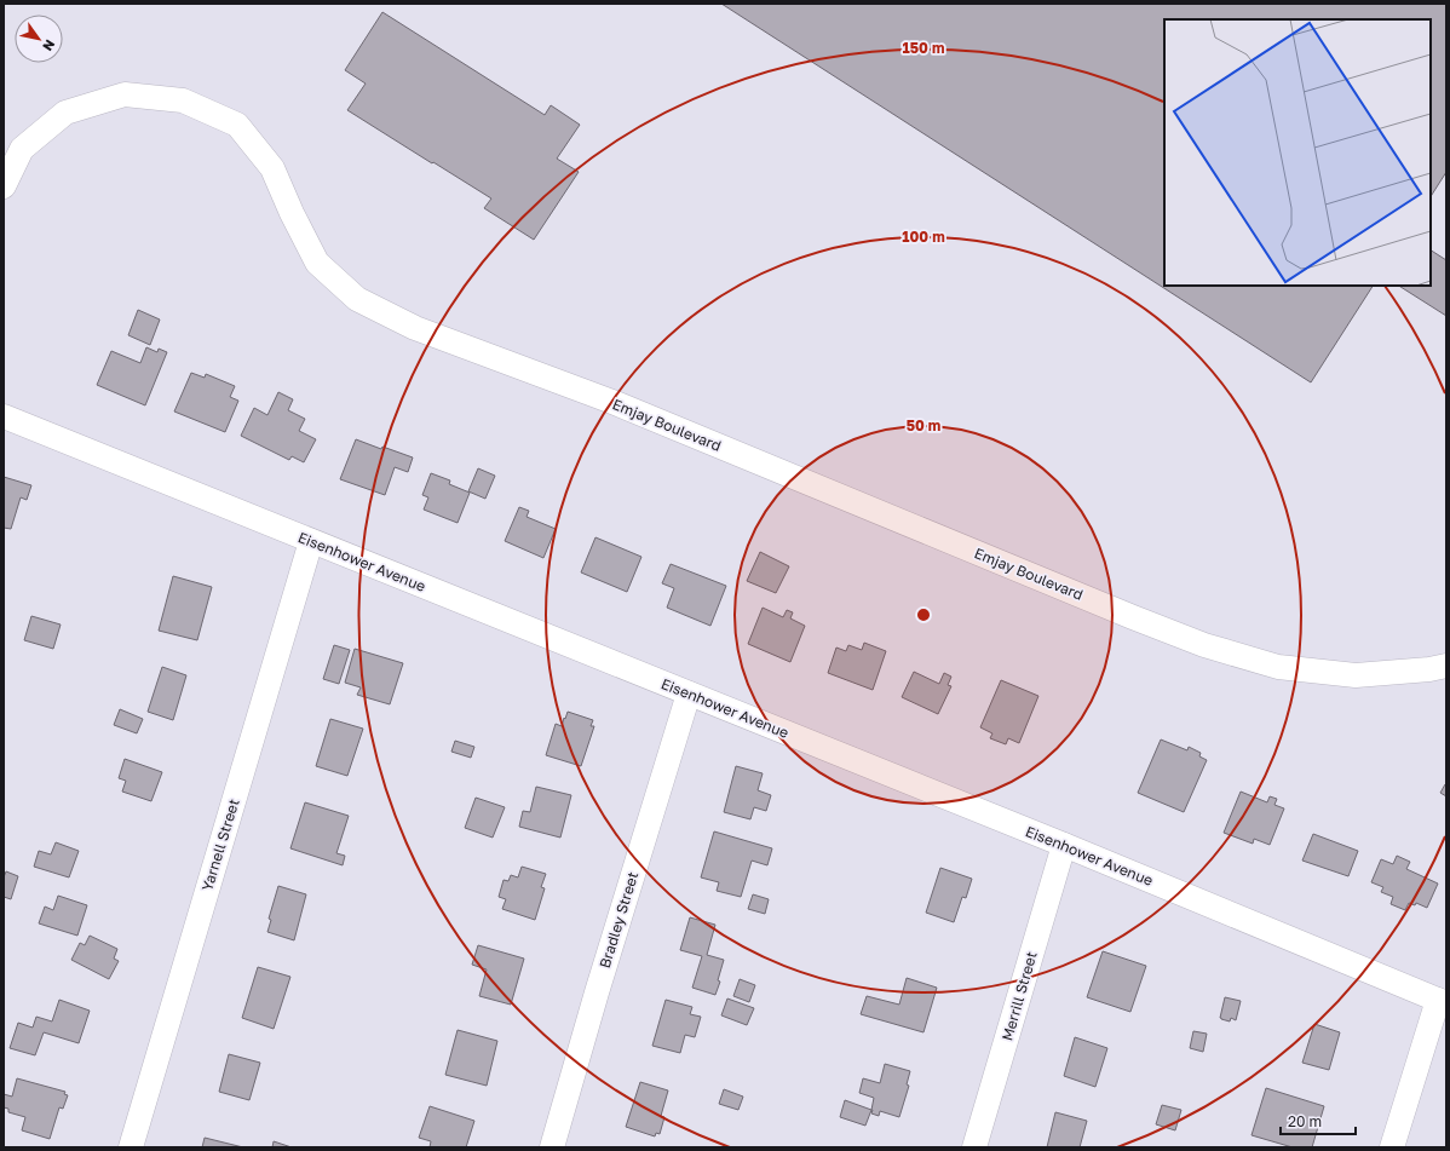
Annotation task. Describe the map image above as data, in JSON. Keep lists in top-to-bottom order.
{
  "streets": {
    "street": [
      "Emjay Boulevard",
      "Eisenhower Avenue",
      "Yarnell Street",
      "Bradley Street",
      "Merrill Street"
    ]
  },
  "crossings": [
    ["Eisenhower Avenue", "Yarnell Street"],
    ["Eisenhower Avenue", "Bradley Street"],
    ["Eisenhower Avenue", "Merrill Street"]
  ],
  "scale_bar": "20 m",
  "north": "bottom right",
  "rings": ["150 m", "100 m", "50 m"]
}
